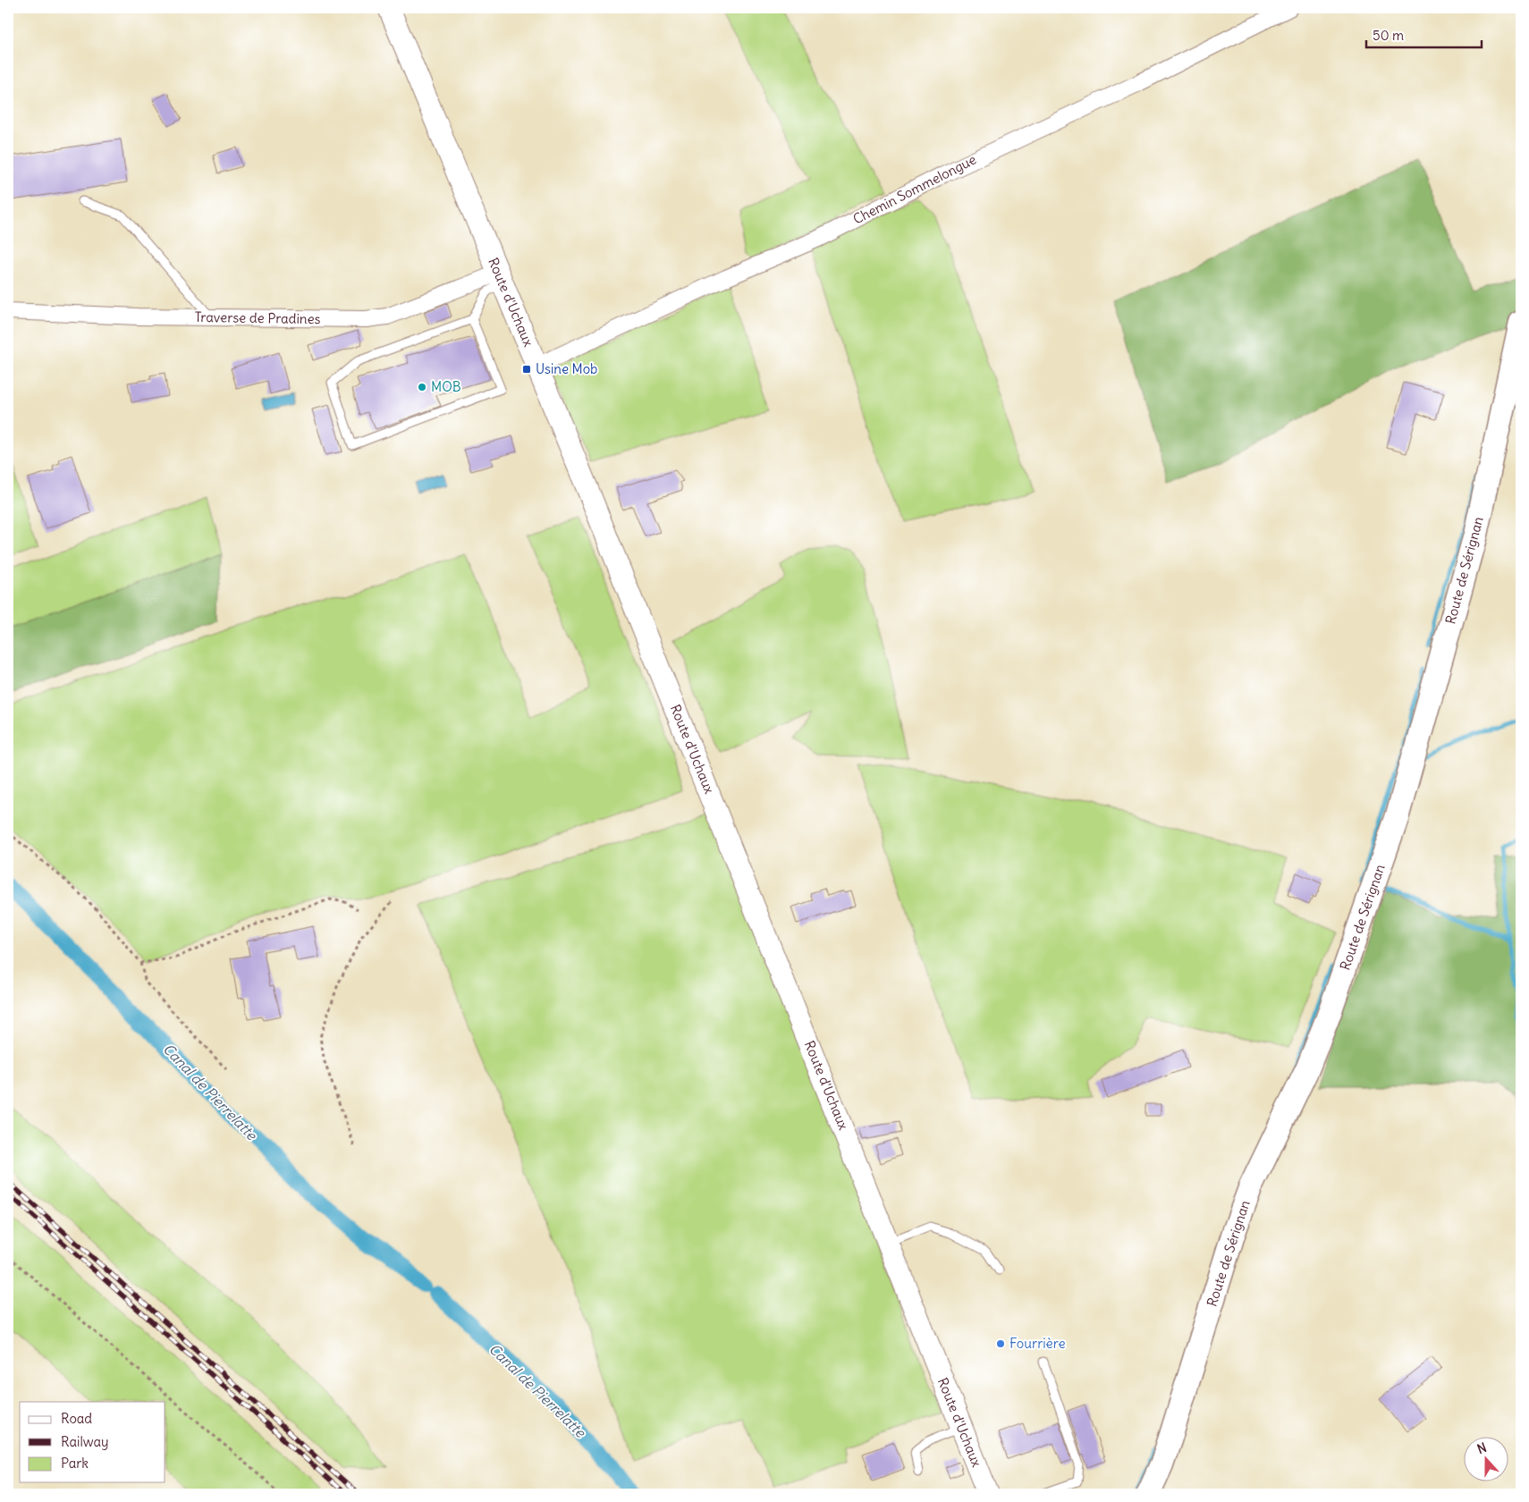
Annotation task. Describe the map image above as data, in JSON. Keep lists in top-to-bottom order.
{
  "streets": {
    "main road": ["Route d'Uchaux", "Route de Sérignan"],
    "street": ["Chemin Sommelongue", "Traverse de Pradines"]
  },
  "crossings": [
    ["Chemin Sommelongue", "Route d'Uchaux"],
    ["Route d'Uchaux", "Traverse de Pradines"]
  ],
  "water": ["Canal de Pierrelatte"],
  "places": {
    "transit": ["Usine Mob"],
    "other": ["MOB", "Fourrière"]
  },
  "legend": ["Road", "Railway", "Park"],
  "scale_bar": "50 m",
  "north": "top"
}
